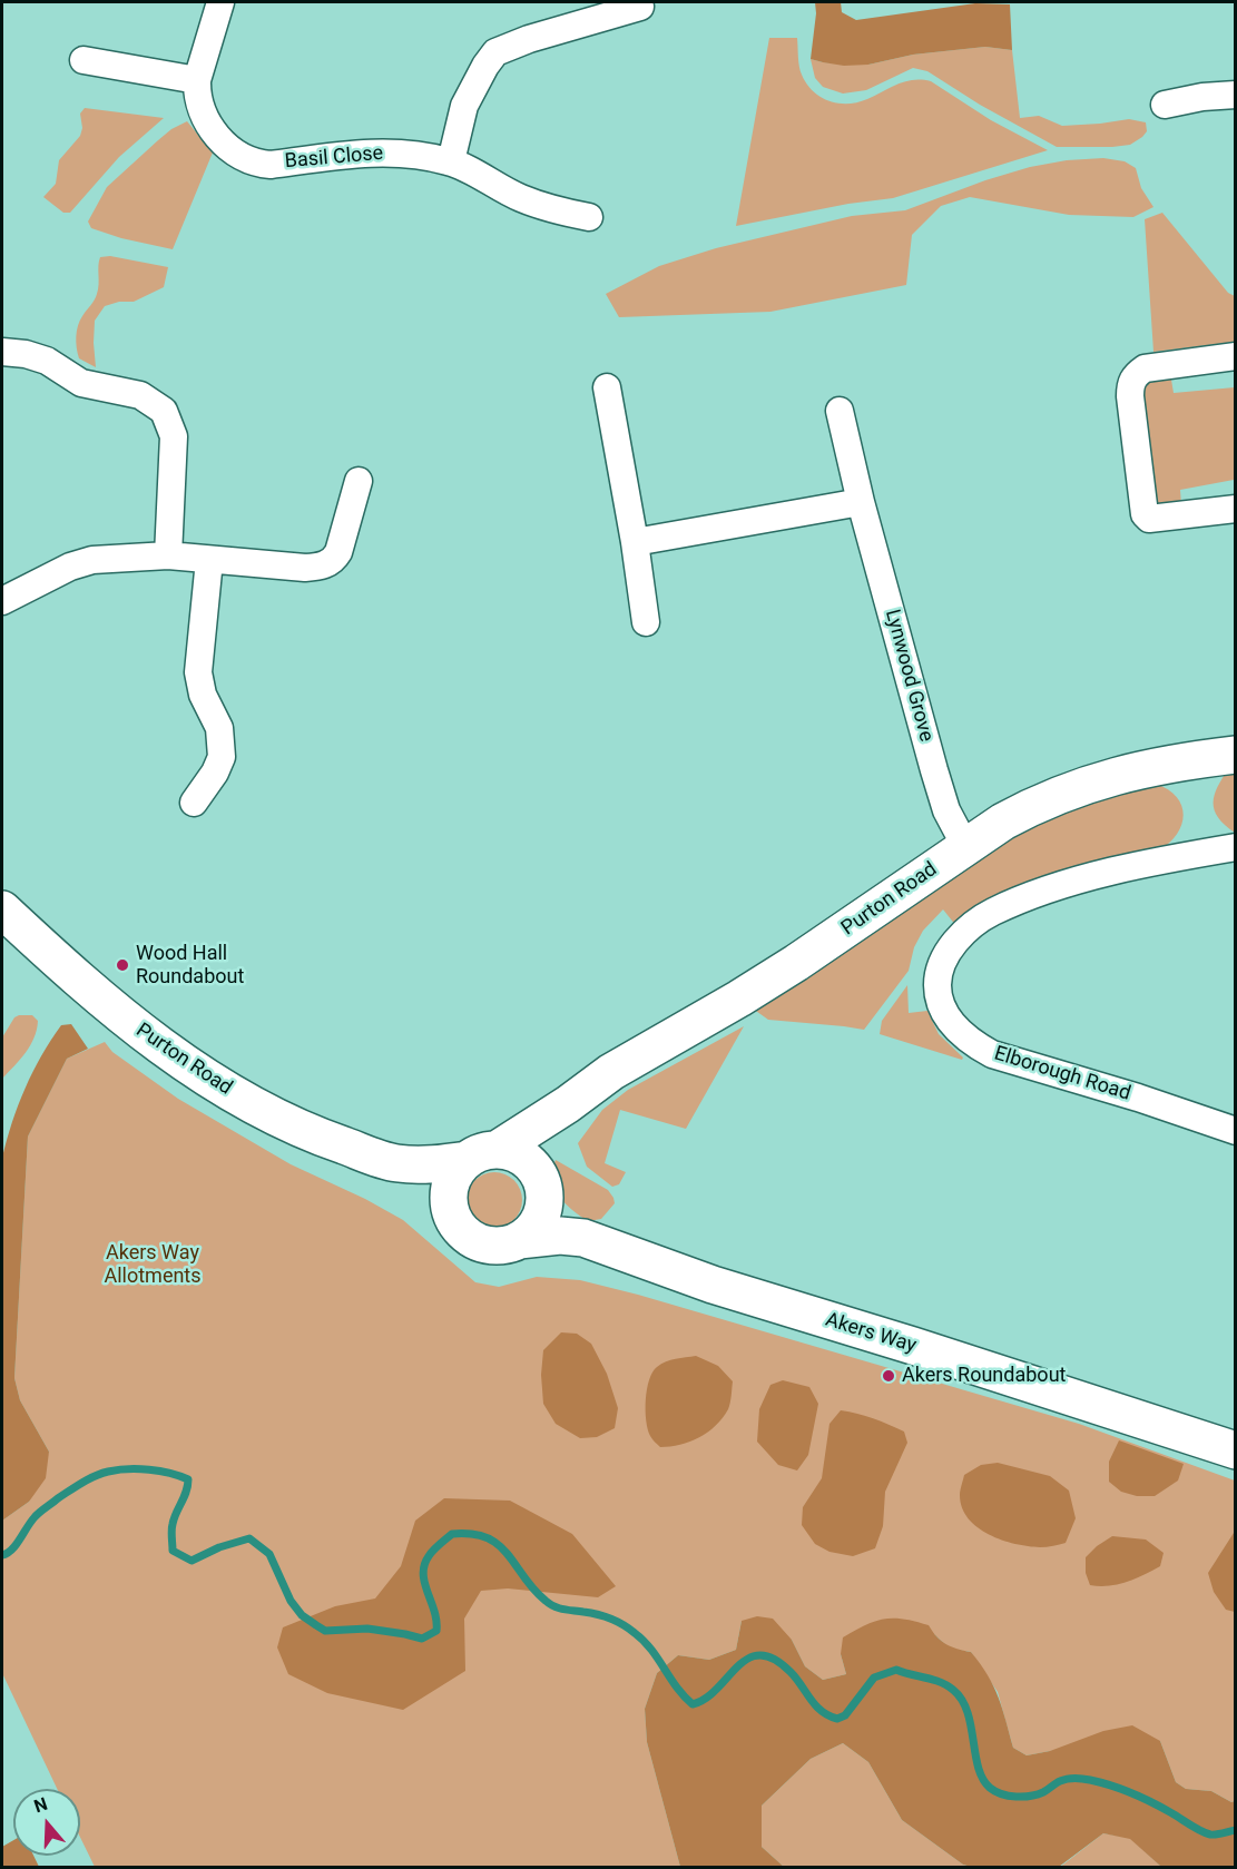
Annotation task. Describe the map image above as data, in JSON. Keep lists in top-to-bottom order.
{
  "streets": {
    "main road": ["Purton Road", "Akers Way"],
    "street": ["Basil Close", "Lynwood Grove", "Elborough Road"]
  },
  "crossings": [
    ["Lynwood Grove", "Purton Road"],
    ["Purton Road", "Akers Way"]
  ],
  "parks": ["Akers Way Allotments"],
  "places": ["Wood Hall Roundabout", "Akers Roundabout"],
  "north": "top"
}
